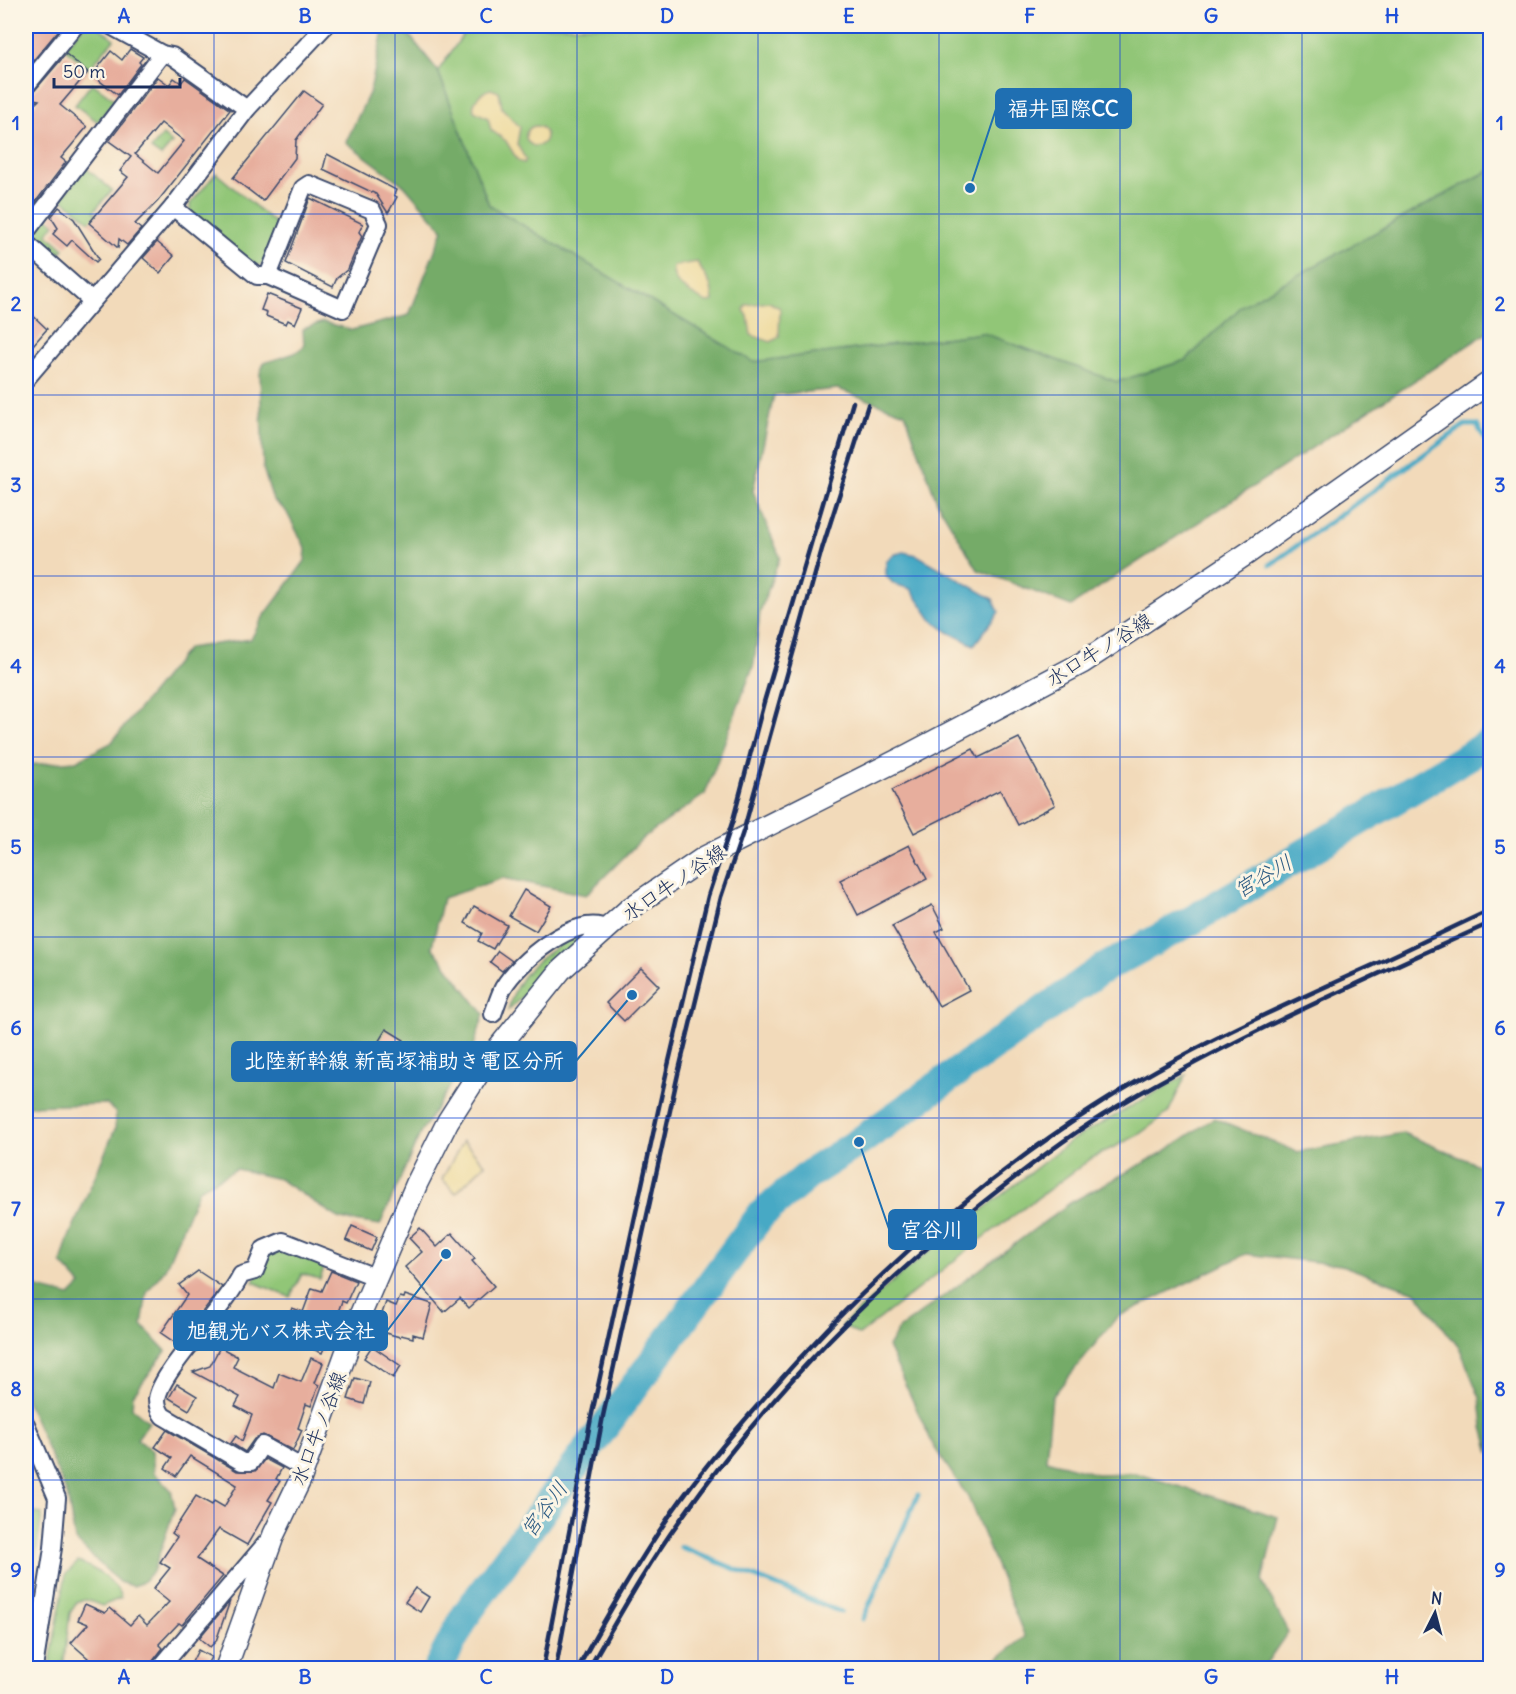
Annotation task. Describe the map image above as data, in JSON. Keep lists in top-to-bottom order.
{
  "streets": {
    "main road": ["水口牛ノ谷線"]
  },
  "water": ["宮谷川"],
  "places": [
    "福井国際CC",
    "北陸新幹線 新高塚補助き電区分所",
    "宮谷川",
    "旭観光バス株式会社"
  ],
  "scale_bar": "50 m",
  "north": "top",
  "grid": {
    "columns": [
      "A",
      "B",
      "C",
      "D",
      "E",
      "F",
      "G",
      "H"
    ],
    "rows": [
      "1",
      "2",
      "3",
      "4",
      "5",
      "6",
      "7",
      "8",
      "9"
    ]
  }
}
